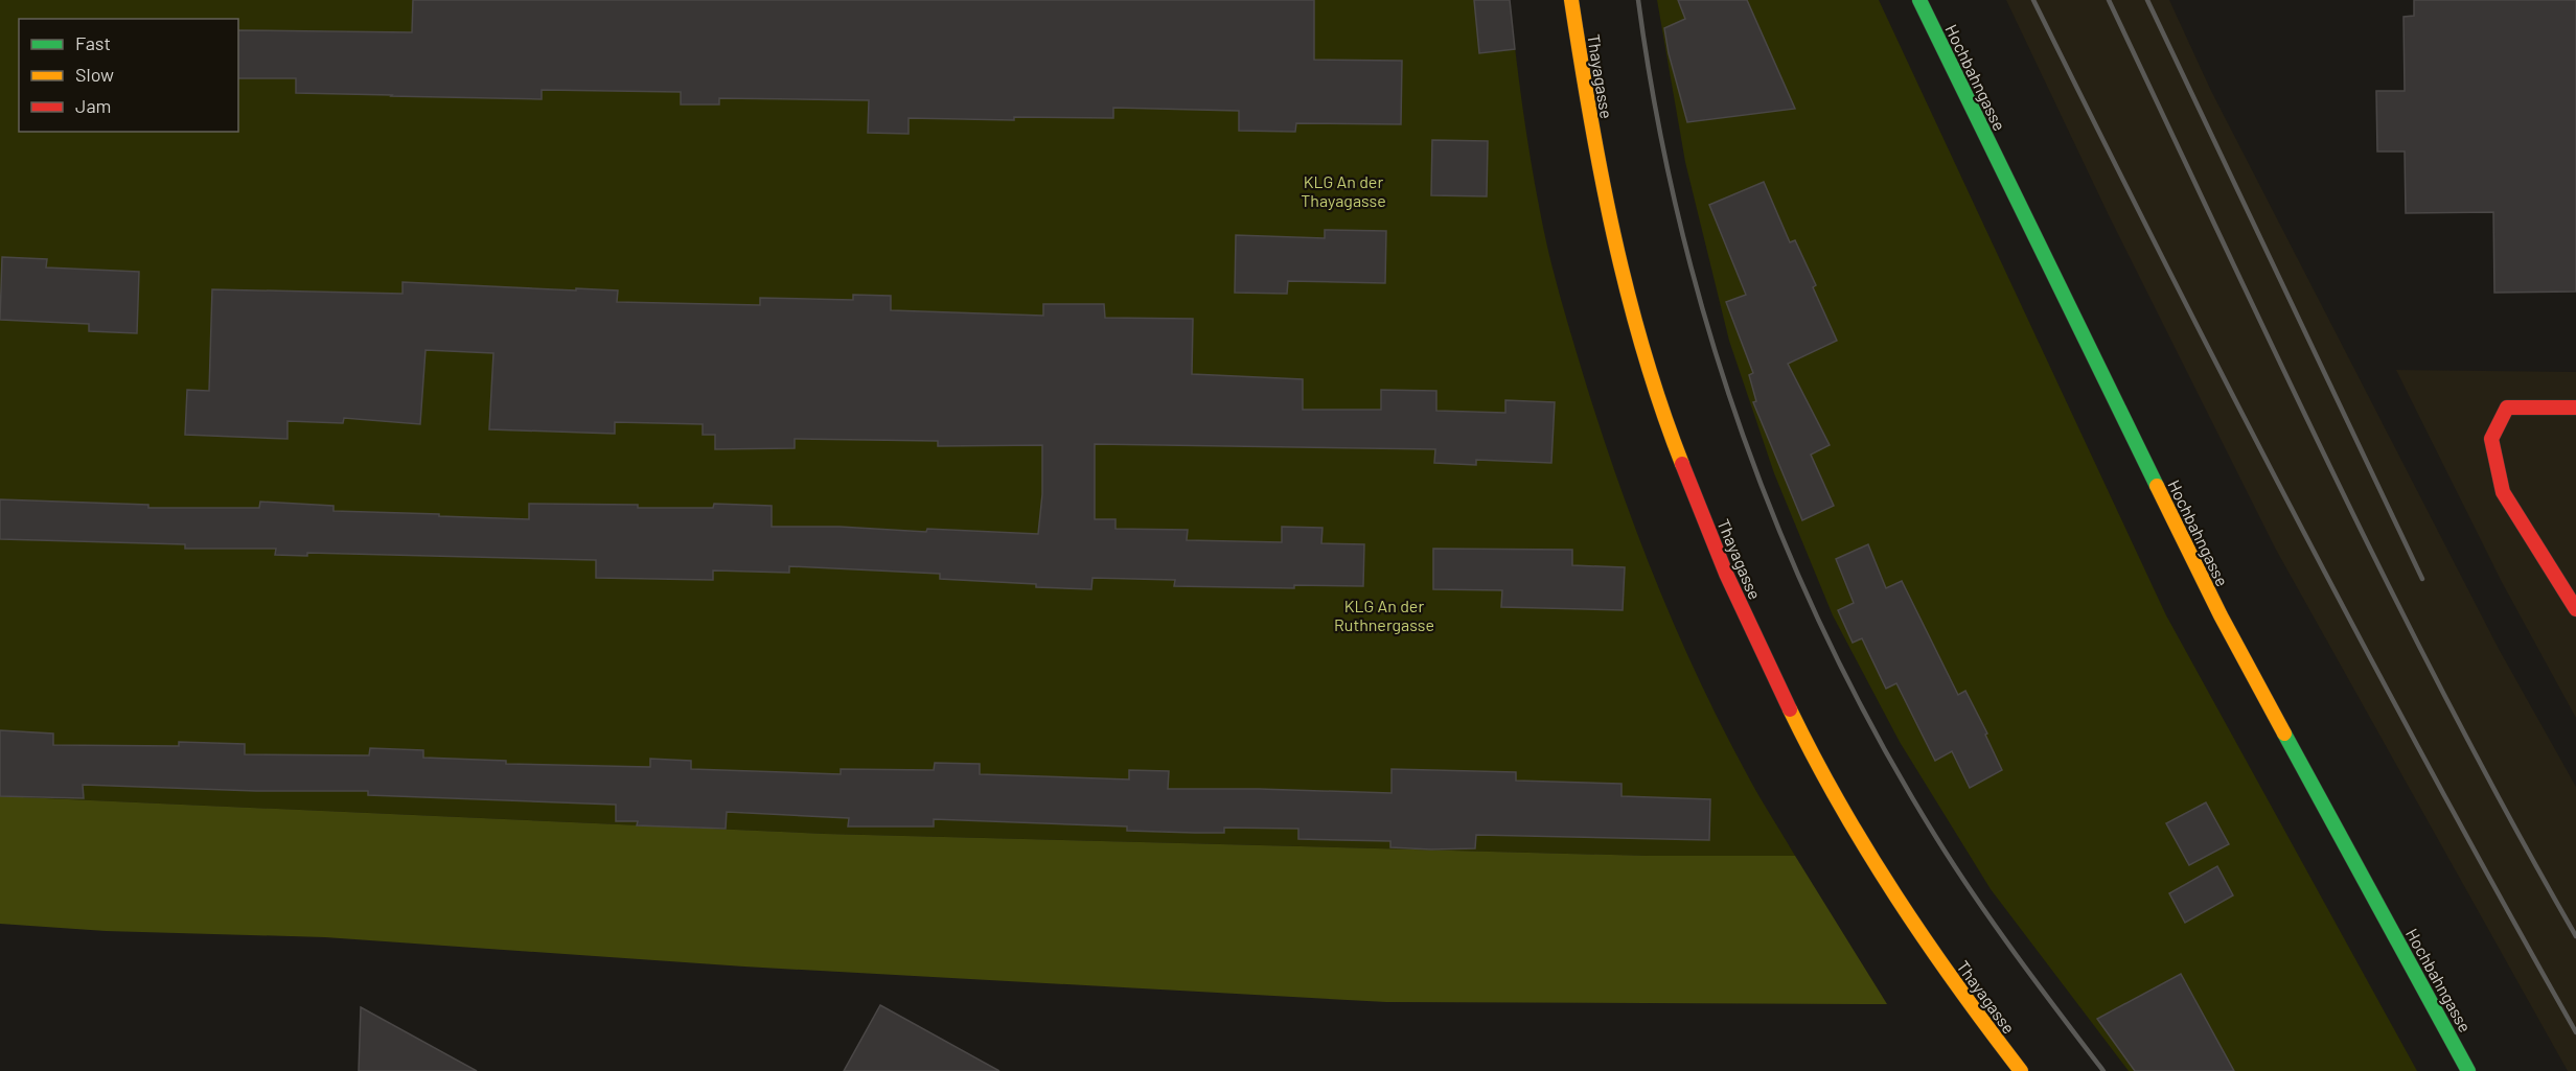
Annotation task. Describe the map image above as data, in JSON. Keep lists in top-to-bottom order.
{
  "streets": {
    "street": ["Thayagasse", "Hochbahngasse"]
  },
  "parks": ["KLG An der Thayagasse", "KLG An der Ruthnergasse"],
  "legend": ["Fast", "Slow", "Jam"]
}
